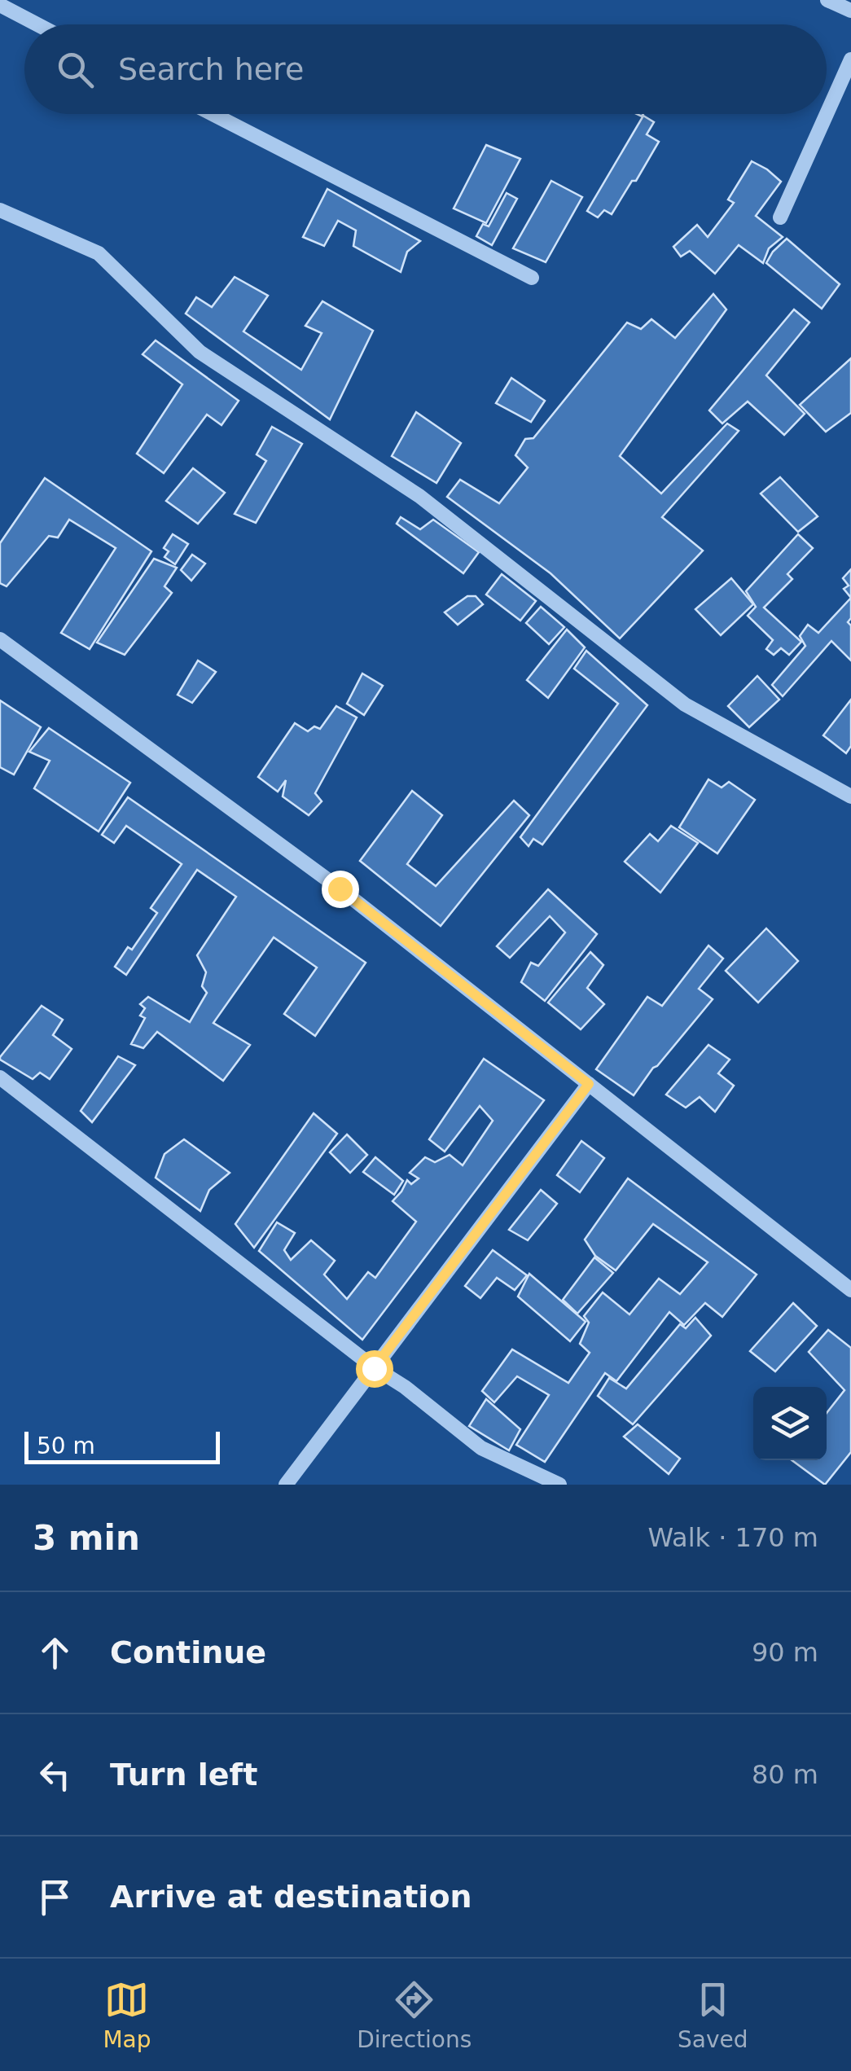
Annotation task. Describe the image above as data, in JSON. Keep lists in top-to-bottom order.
{
  "scale_bar": "50 m",
  "page": {
    "search": "Search here",
    "scale": "50 m",
    "heading": ["3 min", "Walk · 170 m"],
    "list": [
      ["Continue", "90 m"],
      ["Turn left", "80 m"],
      "Arrive at destination"
    ],
    "nav": ["Map", "Directions", "Saved"]
  }
}
